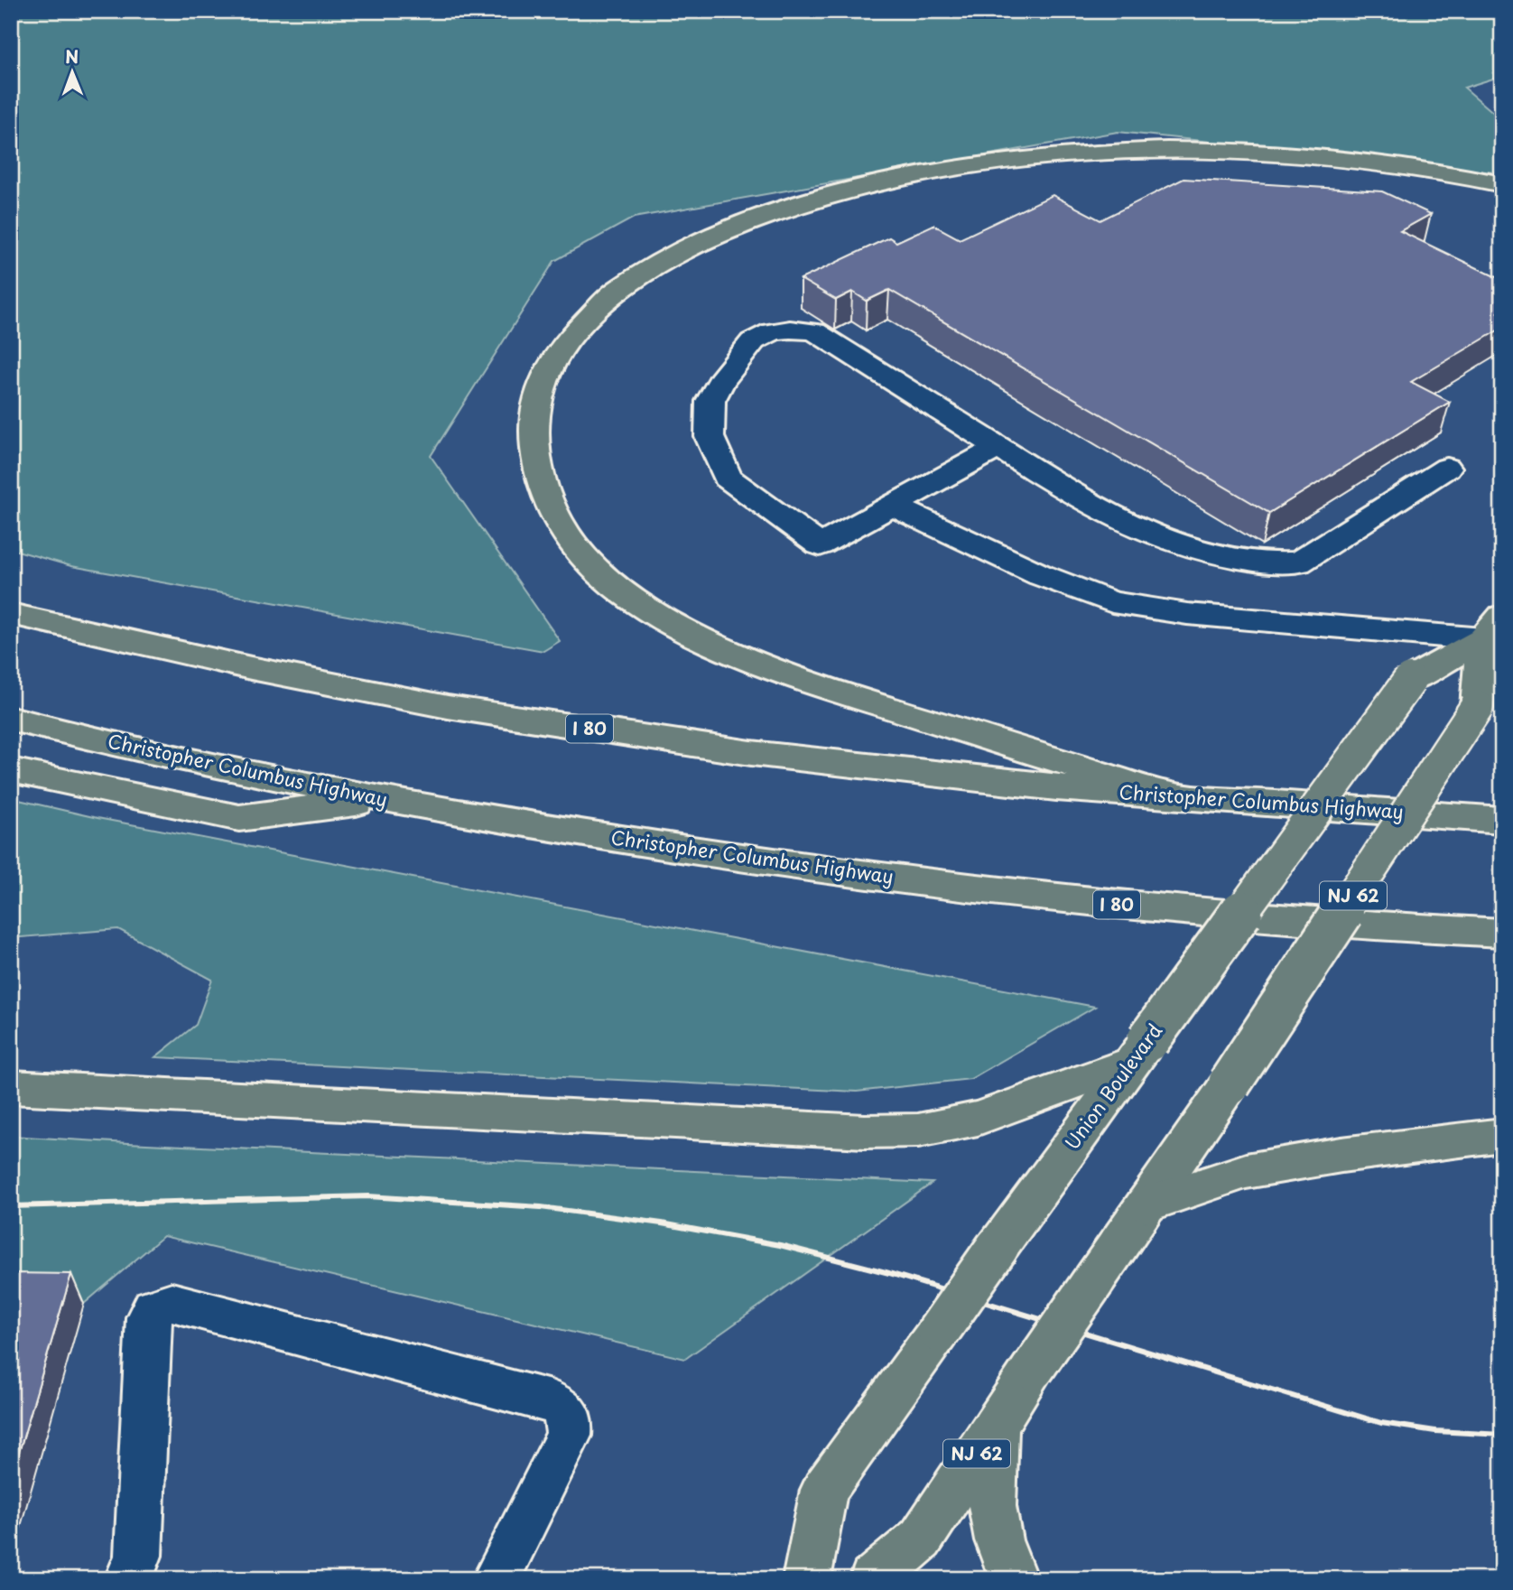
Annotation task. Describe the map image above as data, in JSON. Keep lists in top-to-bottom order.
{
  "streets": {
    "main road": [
      "I 80",
      "Christopher Columbus Highway",
      "NJ 62",
      "Union Boulevard"
    ]
  },
  "crossings": [
    ["NJ 62", "Union Boulevard"]
  ],
  "north": "top"
}
